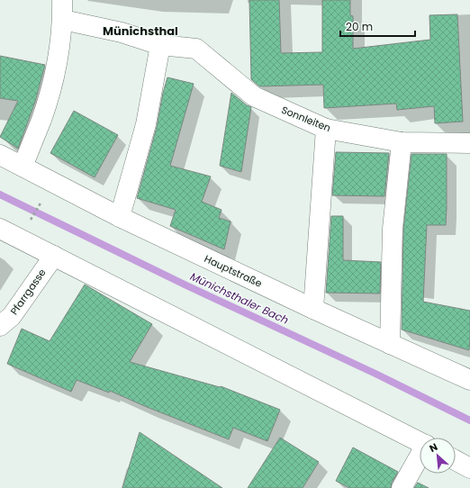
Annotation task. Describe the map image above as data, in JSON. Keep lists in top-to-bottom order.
{
  "streets": {
    "street": ["Sonnleiten", "Hauptstraße", "Pfarrgasse"]
  },
  "districts": ["Münichsthal"],
  "water": ["Münichsthaler Bach"],
  "scale_bar": "20 m",
  "north": "top left"
}
